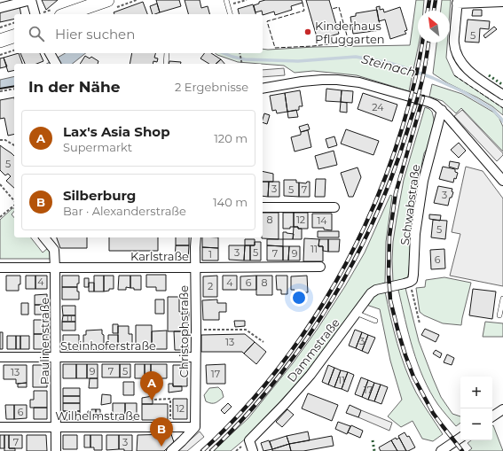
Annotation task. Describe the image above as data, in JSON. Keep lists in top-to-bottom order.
{
  "streets": {
    "street": [
      "Schwabstraße",
      "Karlstraße",
      "Christophstraße",
      "Paulinenstraße",
      "Steinhoferstraße",
      "Dammstraße",
      "Wilhelmstraße"
    ]
  },
  "crossings": [
    ["Schwabstraße", "Dammstraße"],
    ["Karlstraße", "Christophstraße"],
    ["Karlstraße", "Paulinenstraße"],
    ["Christophstraße", "Steinhoferstraße"],
    ["Christophstraße", "Wilhelmstraße"],
    ["Paulinenstraße", "Steinhoferstraße"],
    ["Paulinenstraße", "Wilhelmstraße"]
  ],
  "water": ["Steinach"],
  "places": ["Kinderhaus Pfluggarten"],
  "house_numbers": [
    "5",
    "24",
    "5",
    "3",
    "5",
    "7",
    "3",
    "8",
    "12",
    "14",
    "5",
    "11",
    "3",
    "5",
    "7",
    "9",
    "1",
    "6",
    "4",
    "4",
    "6",
    "8",
    "2",
    "11",
    "3",
    "13",
    "9",
    "7",
    "5",
    "13",
    "17",
    "11",
    "17",
    "12",
    "6",
    "7",
    "3"
  ],
  "north": "top left",
  "page": {
    "search": "Hier suchen",
    "heading": ["In der Nähe", "2 Ergebnisse"],
    "list": [
      {
        "mark": "A",
        "name": "Lax's Asia Shop",
        "note": "Supermarkt",
        "value": "120 m"
      },
      {
        "mark": "B",
        "name": "Silberburg",
        "note": "Bar · Alexanderstraße",
        "value": "140 m"
      }
    ],
    "pins": ["A", "B"],
    "map_buttons": ["+", "−"]
  }
}
